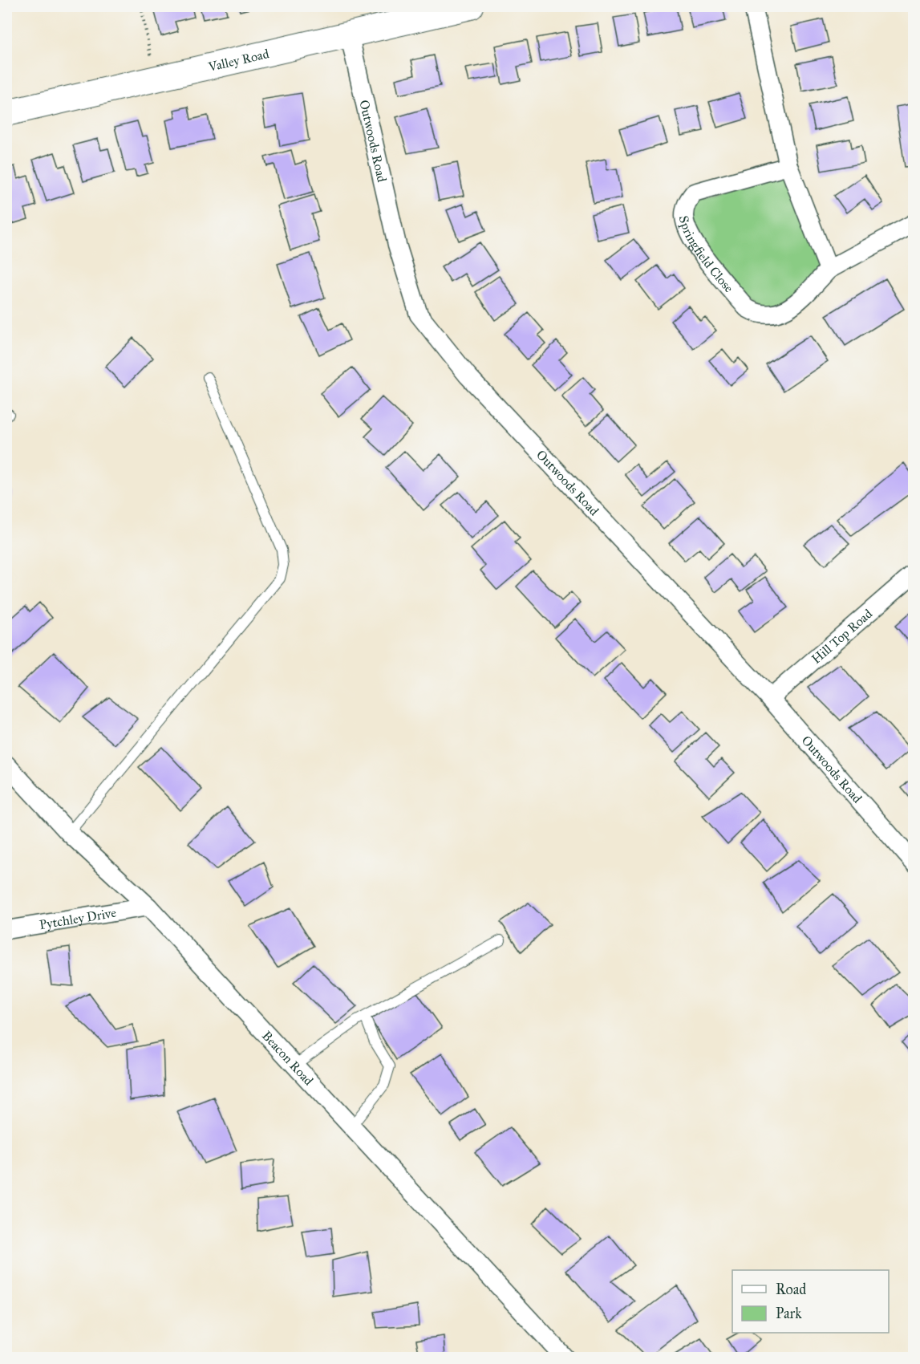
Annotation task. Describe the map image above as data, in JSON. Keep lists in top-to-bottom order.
{
  "streets": {
    "street": [
      "Valley Road",
      "Outwoods Road",
      "Springfield Close",
      "Hill Top Road",
      "Pytchley Drive",
      "Beacon Road"
    ]
  },
  "crossings": [
    ["Valley Road", "Outwoods Road"],
    ["Outwoods Road", "Hill Top Road"],
    ["Pytchley Drive", "Beacon Road"]
  ],
  "legend": ["Road", "Park"]
}
